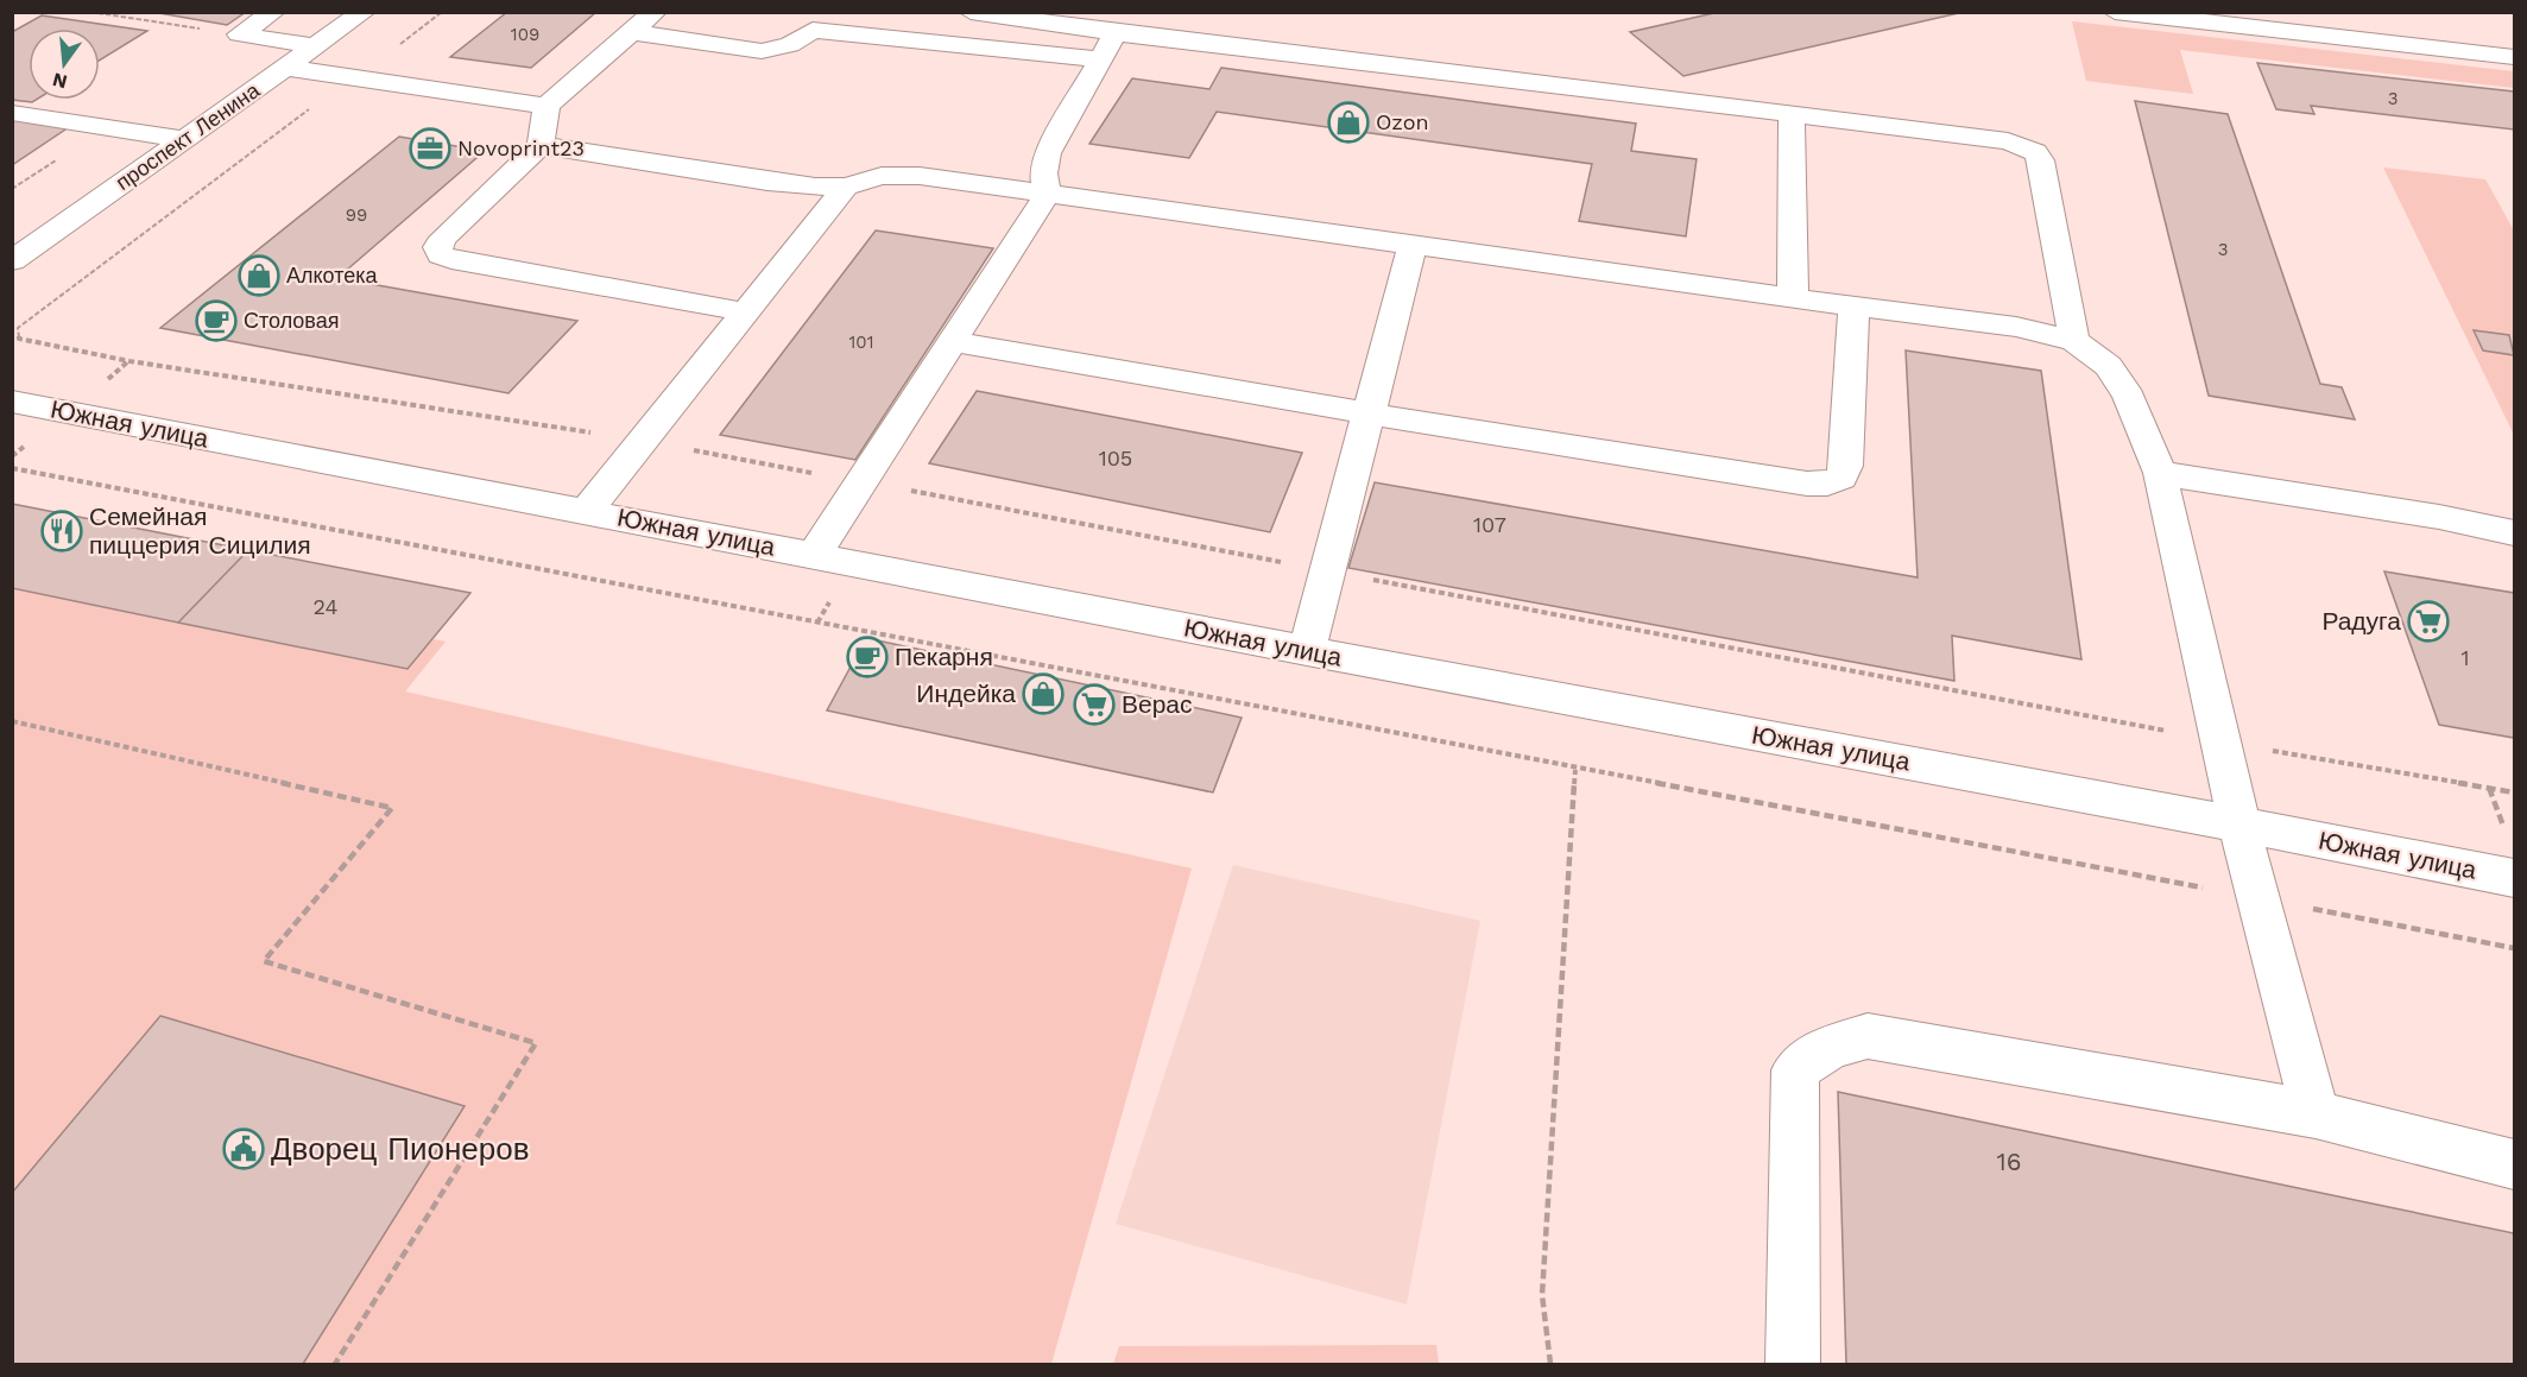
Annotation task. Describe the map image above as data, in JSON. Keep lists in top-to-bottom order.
{
  "streets": {
    "street": ["проспект Ленина", "Южная улица"]
  },
  "places": {
    "shop": ["Ozon", "Алкотека", "Индейка"],
    "office": ["Novoprint23"],
    "cafe": ["Столовая", "Пекарня"],
    "restaurant": ["Семейная пиццерия Сицилия"],
    "supermarket": ["Радуга", "Верас"],
    "public building": ["Дворец Пионеров"]
  },
  "house_numbers": [
    "109",
    "3",
    "99",
    "3",
    "101",
    "105",
    "107",
    "24",
    "1",
    "16"
  ],
  "north": "bottom"
}
